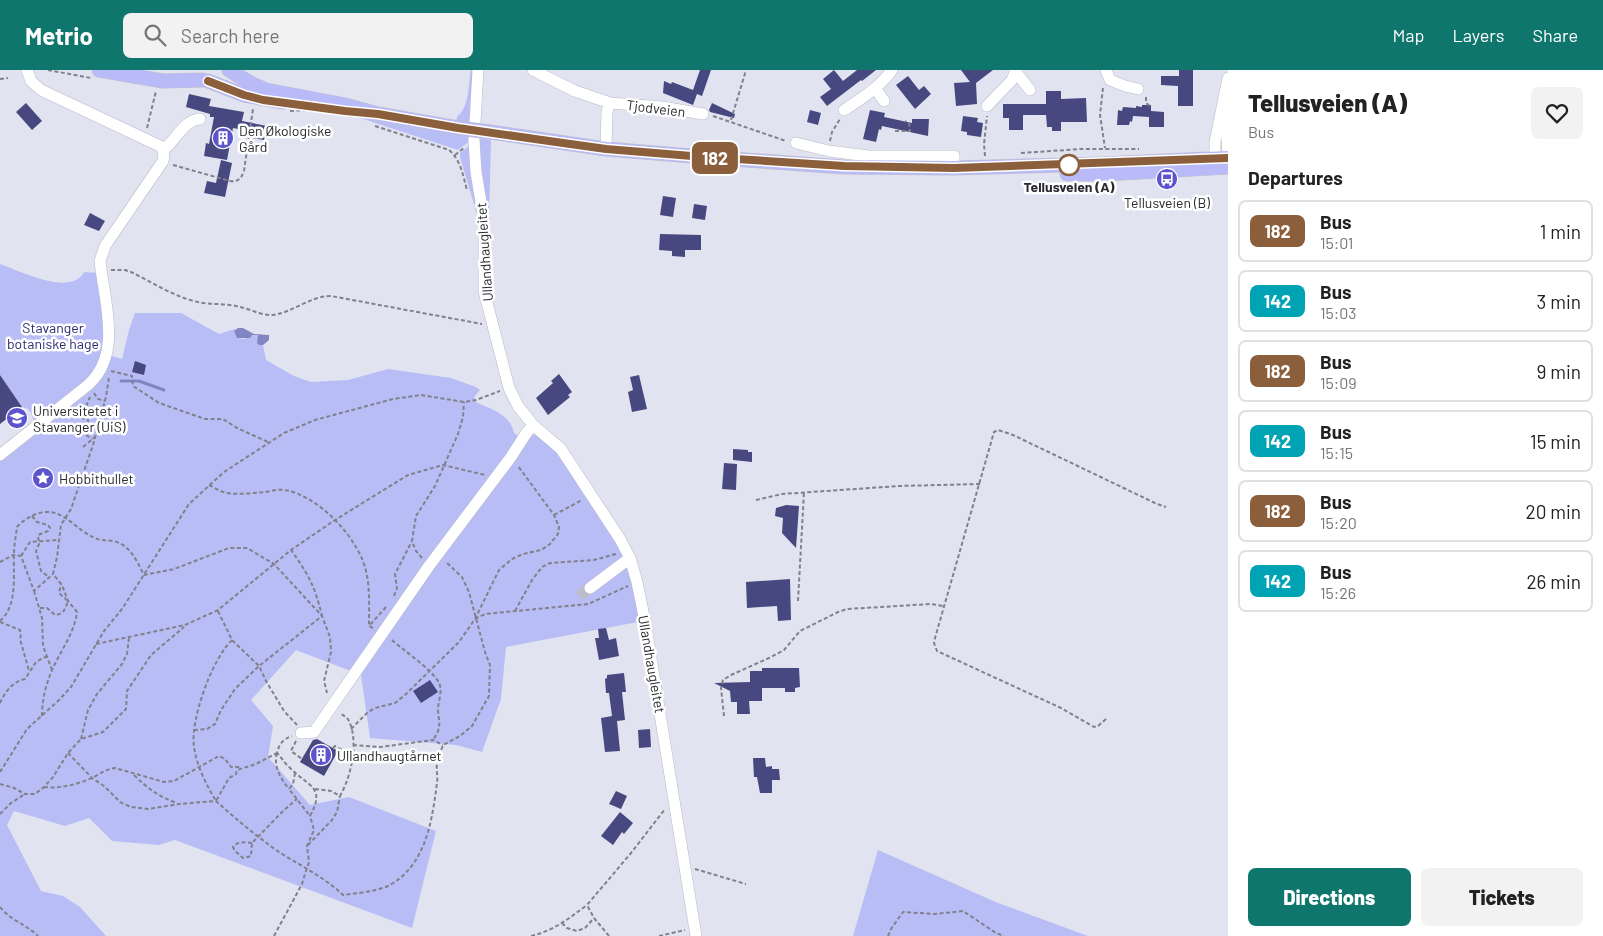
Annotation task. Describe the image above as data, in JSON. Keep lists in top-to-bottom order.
{
  "streets": {
    "street": ["Tjodveien", "Ullandhaugleitet"]
  },
  "parks": ["Stavanger botaniske hage"],
  "places": {
    "building": ["Den Økologiske Gård", "Ullandhaugtårnet"],
    "other": ["Tellusveien (A)"],
    "bus stop": ["Tellusveien (B)"],
    "school or university": ["Universitetet i Stavanger (UiS)"],
    "place": ["Hobbithullet"]
  },
  "lines": ["bus line 182"],
  "page": {
    "header": "Metrio",
    "search": "Search here",
    "nav": ["Map", "Layers", "Share"],
    "on_map": "182",
    "heading": [
      ["Tellusveien (A)", "Bus"],
      "Departures"
    ],
    "list": [
      {
        "mark": "182",
        "name": "Bus",
        "note": "15:01",
        "value": "1 min"
      },
      {
        "mark": "142",
        "name": "Bus",
        "note": "15:03",
        "value": "3 min"
      },
      {
        "mark": "182",
        "name": "Bus",
        "note": "15:09",
        "value": "9 min"
      },
      {
        "mark": "142",
        "name": "Bus",
        "note": "15:15",
        "value": "15 min"
      },
      {
        "mark": "182",
        "name": "Bus",
        "note": "15:20",
        "value": "20 min"
      },
      {
        "mark": "142",
        "name": "Bus",
        "note": "15:26",
        "value": "26 min"
      }
    ],
    "buttons": ["Directions", "Tickets"]
  }
}
